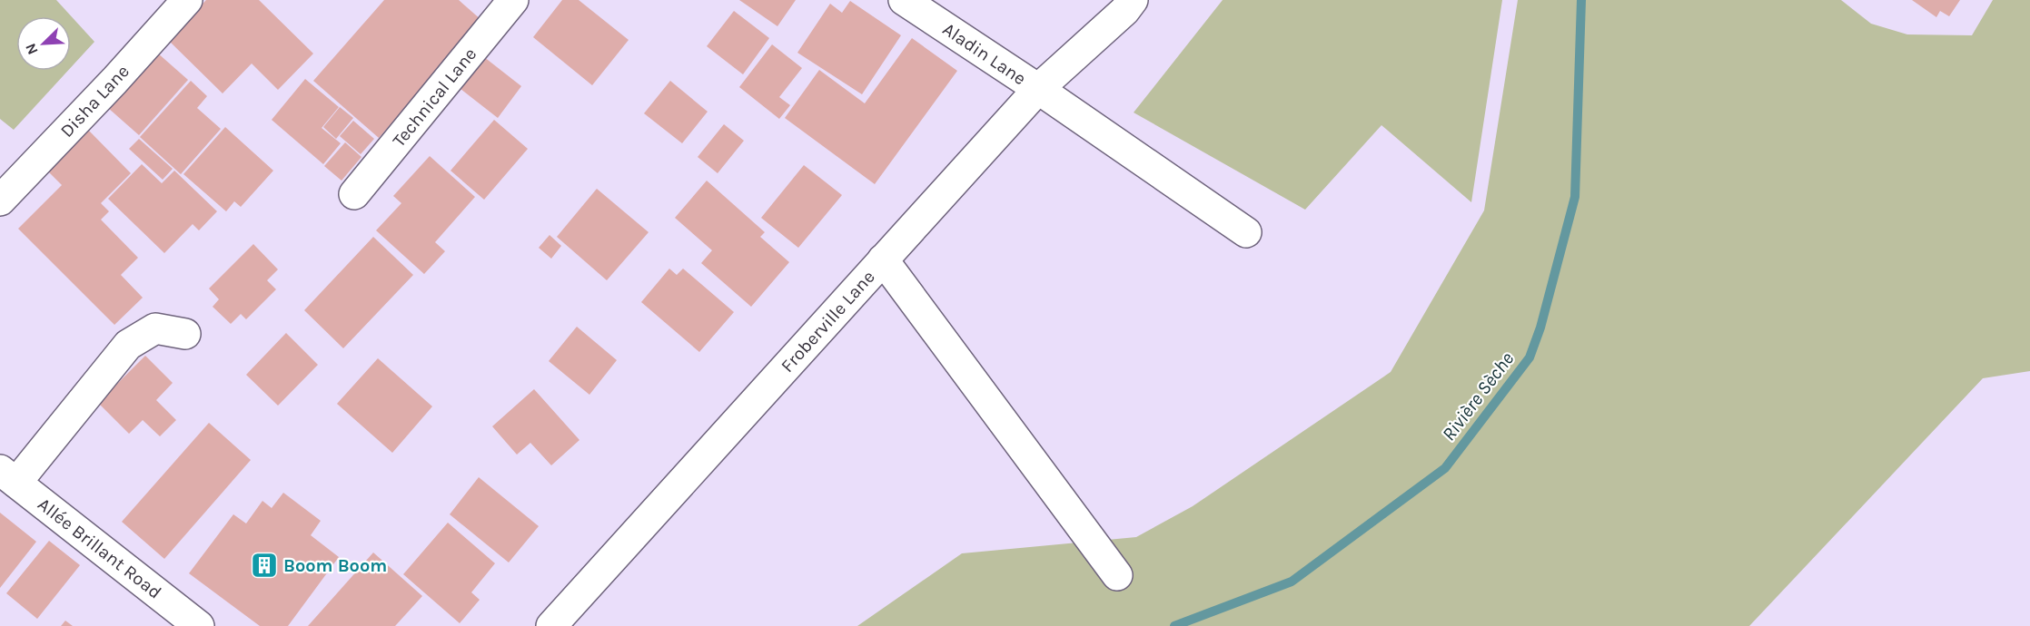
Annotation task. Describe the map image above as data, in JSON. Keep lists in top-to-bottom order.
{
  "streets": {
    "street": [
      "Aladin Lane",
      "Technical Lane",
      "Disha Lane",
      "Froberville Lane",
      "Allée Brillant Road"
    ]
  },
  "crossings": [
    ["Aladin Lane", "Froberville Lane"]
  ],
  "water": ["Rivière Sèche"],
  "places": {
    "building": ["Boom Boom"]
  },
  "north": "bottom left"
}
